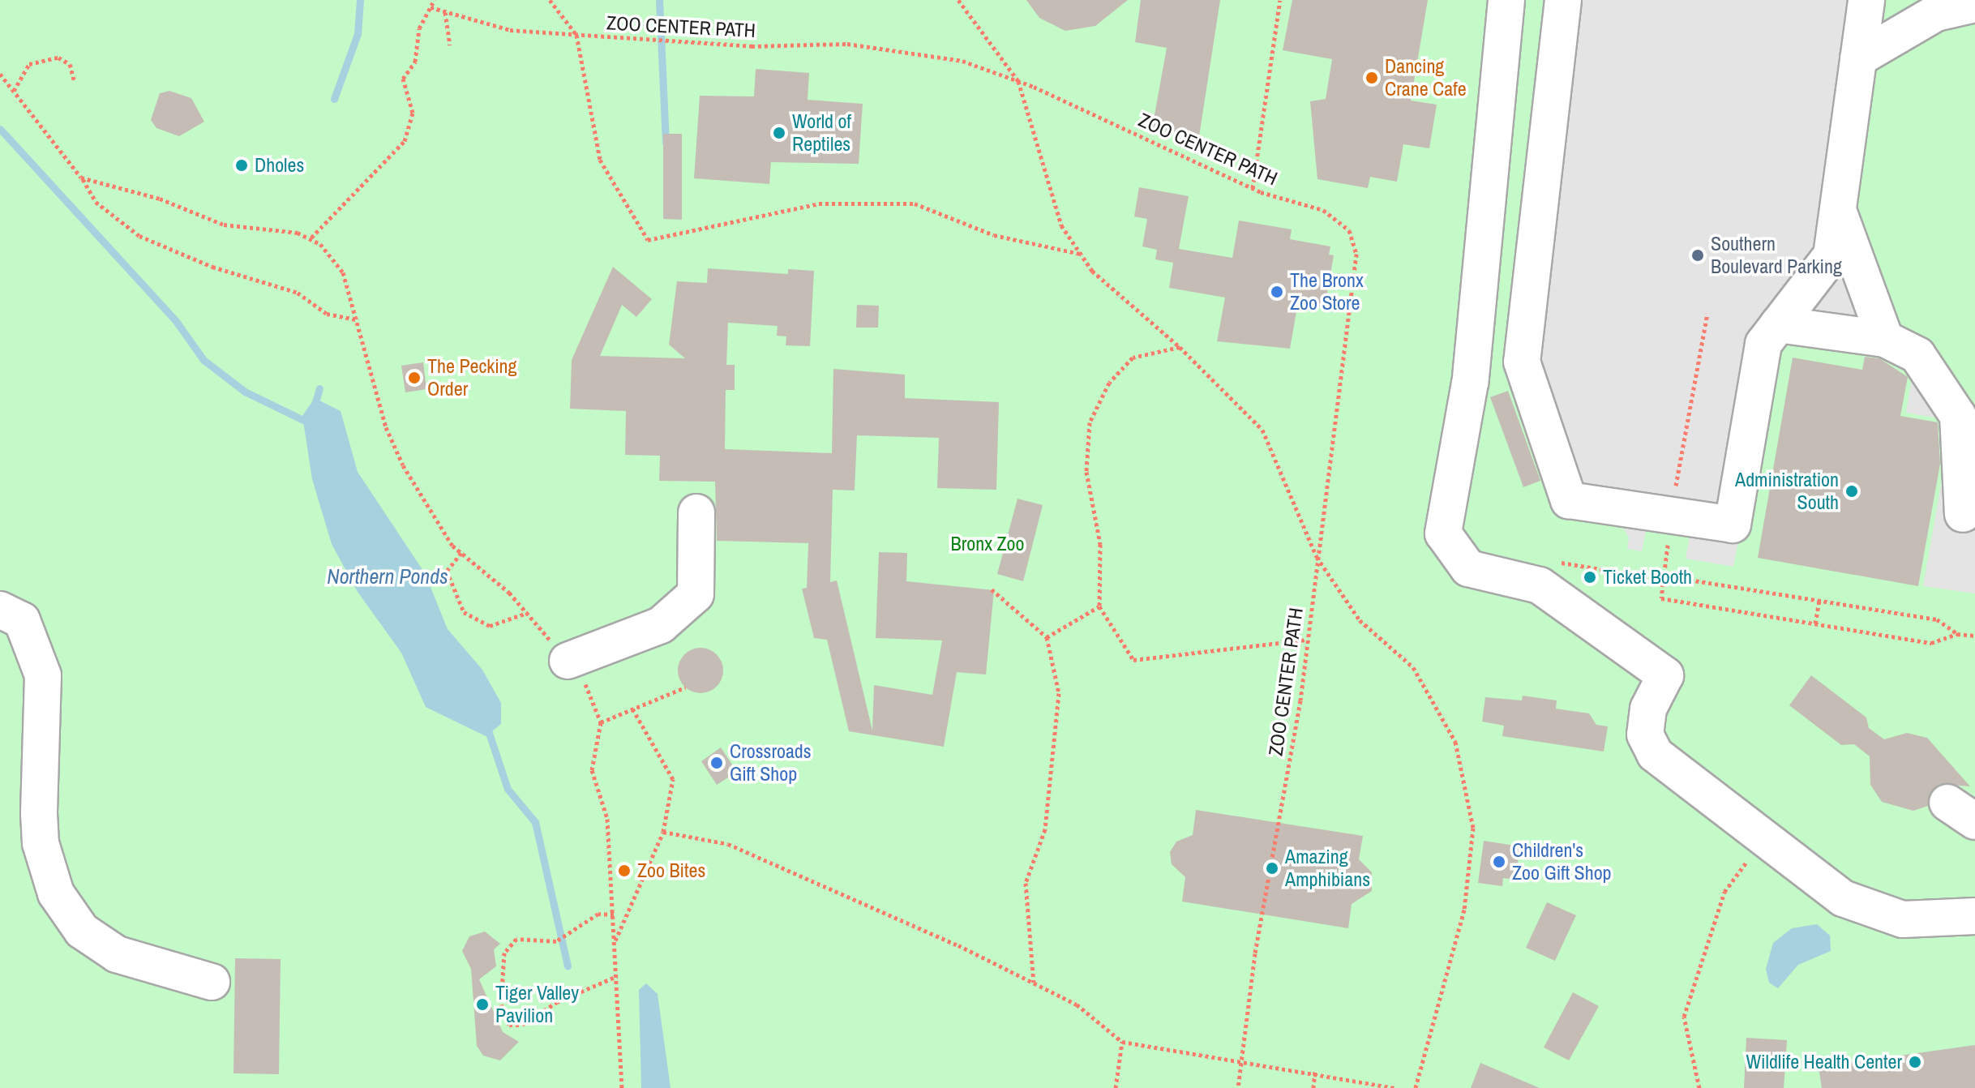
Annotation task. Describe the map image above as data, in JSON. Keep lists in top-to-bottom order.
{
  "streets": {
    "path": ["ZOO CENTER PATH"]
  },
  "water": ["Northern Ponds"],
  "parks": ["Bronx Zoo"],
  "places": [
    "Dancing Crane Cafe",
    "World of Reptiles",
    "Dholes",
    "Southern Boulevard Parking",
    "The Bronx Zoo Store",
    "The Pecking Order",
    "Administration South",
    "Ticket Booth",
    "Crossroads Gift Shop",
    "Children's Zoo Gift Shop",
    "Amazing Amphibians",
    "Zoo Bites",
    "Tiger Valley Pavilion",
    "Wildlife Health Center"
  ]
}
